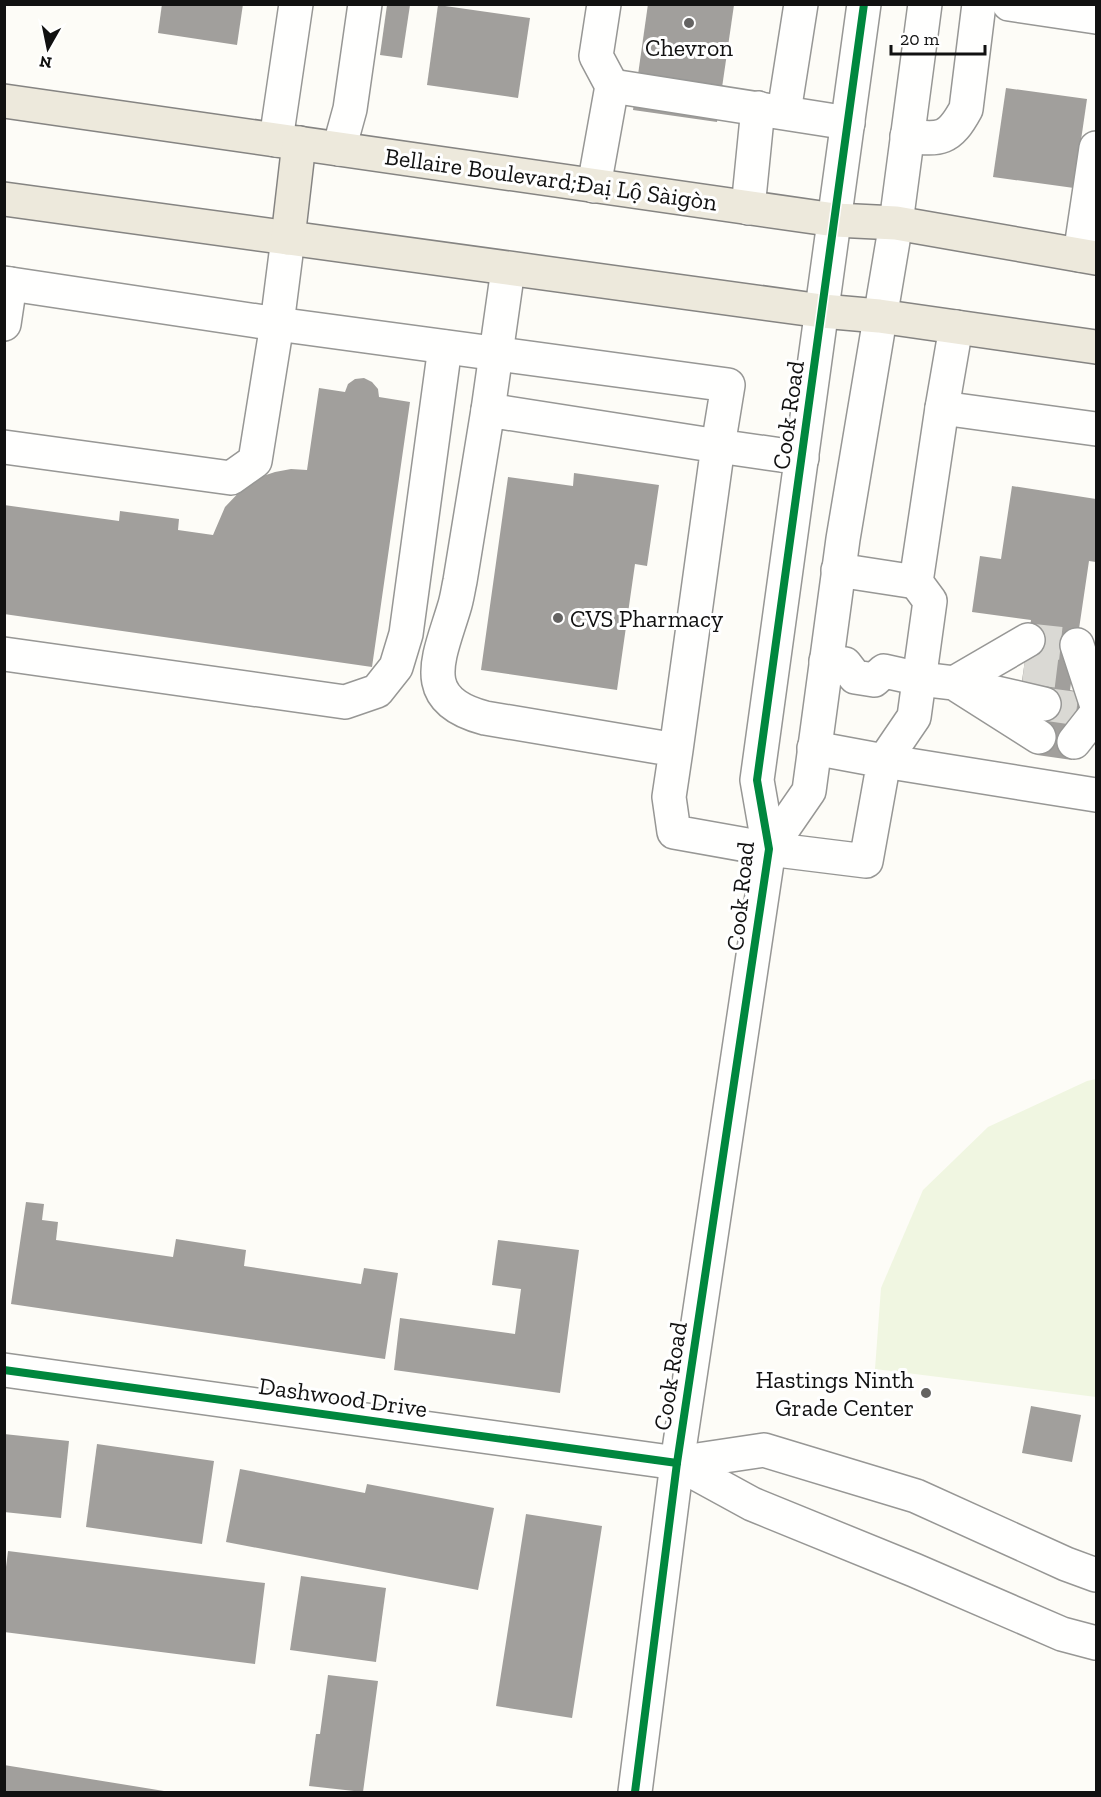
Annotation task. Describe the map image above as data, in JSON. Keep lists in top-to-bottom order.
{
  "streets": {
    "main road": ["Bellaire Boulevard;Đại Lộ Sàigòn"],
    "street": ["Cook Road", "Dashwood Drive"]
  },
  "crossings": [
    ["Bellaire Boulevard;Đại Lộ Sàigòn", "Cook Road"],
    ["Cook Road", "Dashwood Drive"]
  ],
  "places": ["Chevron", "CVS Pharmacy", "Hastings Ninth Grade Center"],
  "scale_bar": "20 m",
  "north": "bottom"
}
